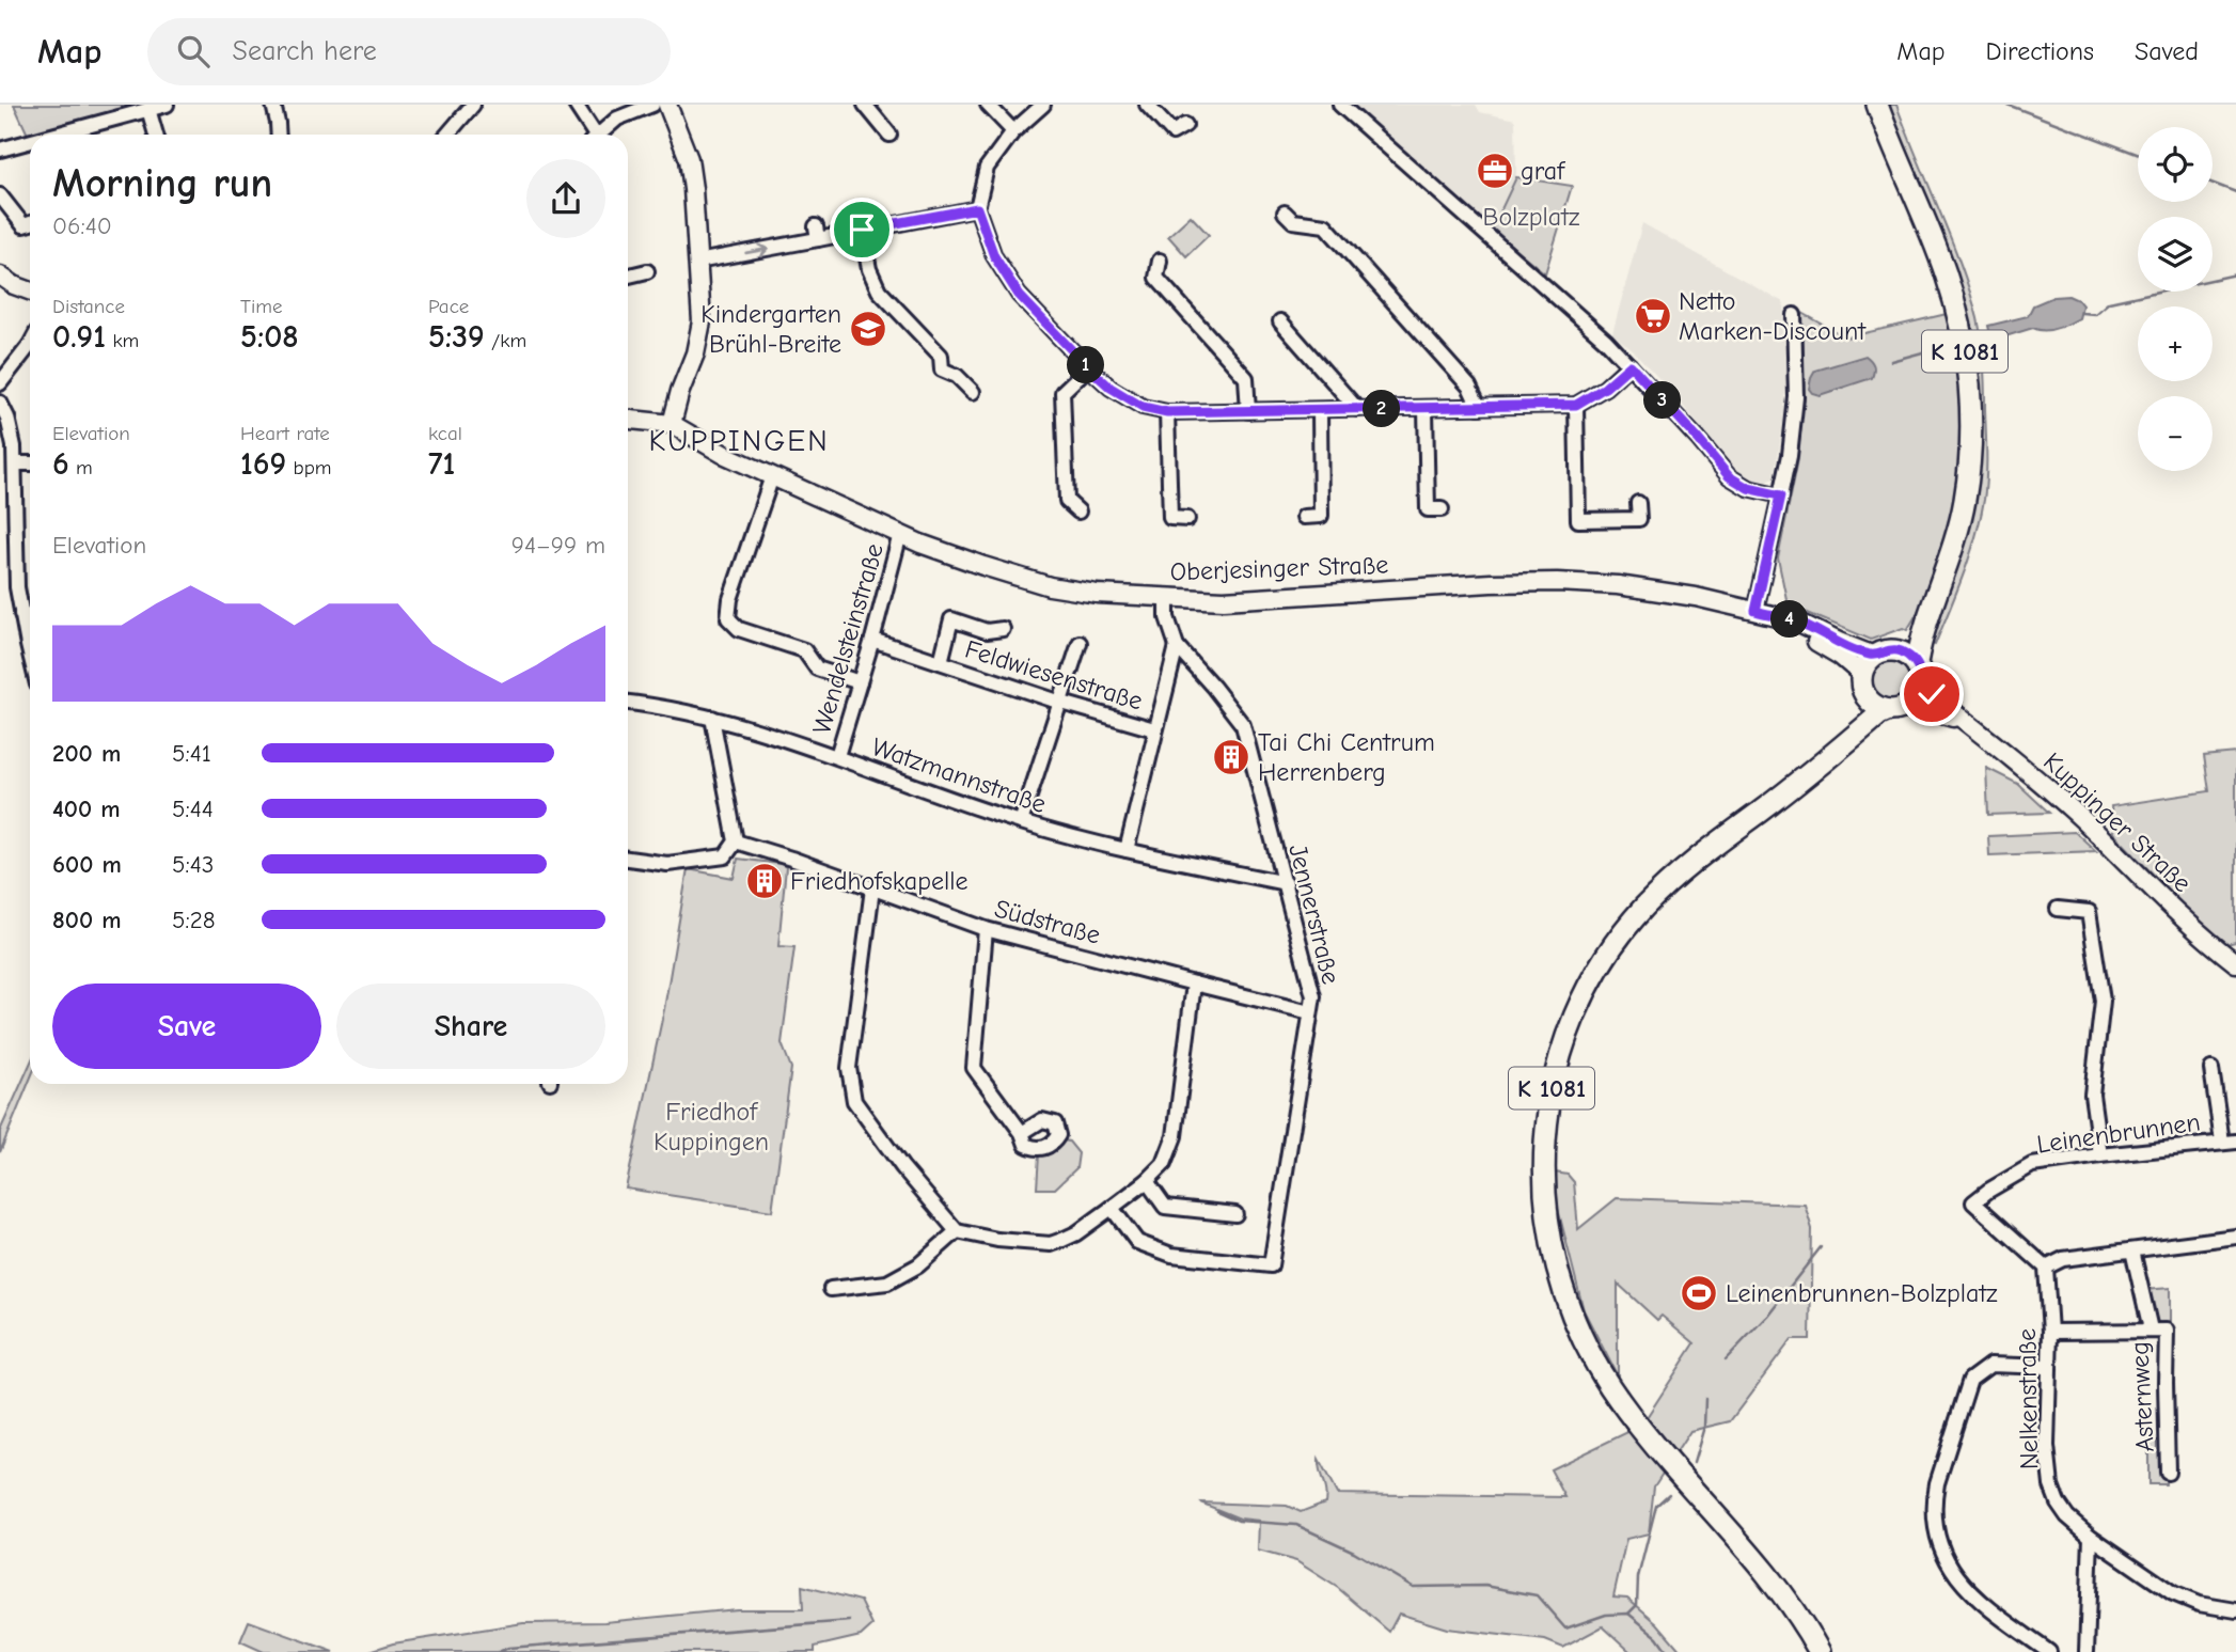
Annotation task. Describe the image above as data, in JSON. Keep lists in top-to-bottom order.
{
  "streets": {
    "main road": ["K 1081", "Oberjesinger Straße", "Kuppinger Straße"],
    "street": [
      "Wendelsteinstraße",
      "Feldwiesenstraße",
      "Watzmannstraße",
      "Jennerstraße",
      "Südstraße",
      "Leinenbrunnen",
      "Asternweg",
      "Nelkenstraße"
    ]
  },
  "crossings": [
    ["K 1081", "Kuppinger Straße"],
    ["Oberjesinger Straße", "Wendelsteinstraße"],
    ["Oberjesinger Straße", "Jennerstraße"],
    ["Wendelsteinstraße", "Feldwiesenstraße"],
    ["Wendelsteinstraße", "Watzmannstraße"],
    ["Watzmannstraße", "Jennerstraße"],
    ["Jennerstraße", "Südstraße"],
    ["Leinenbrunnen", "Nelkenstraße"],
    ["Asternweg", "Nelkenstraße"]
  ],
  "districts": ["KUPPINGEN"],
  "parks": ["Bolzplatz", "Friedhof Kuppingen"],
  "places": {
    "office": ["graf"],
    "supermarket": ["Netto Marken-Discount"],
    "school or university": ["Kindergarten Brühl-Breite"],
    "building": ["Tai Chi Centrum Herrenberg", "Friedhofskapelle"],
    "sports": ["Leinenbrunnen-Bolzplatz"]
  },
  "page": {
    "header": "Map",
    "search": "Search here",
    "nav": ["Map", "Directions", "Saved"],
    "map_buttons": ["+", "−"],
    "heading": ["Morning run", "06:40"],
    "stats": [
      ["Distance", "0.91 km"],
      ["Time", "5:08"],
      ["Pace", "5:39 /km"],
      ["Elevation", "6 m"],
      ["Heart rate", "169 bpm"],
      ["kcal", "71"]
    ],
    "pins": [
      "1",
      "3",
      "2",
      "4"
    ],
    "chart": ["Elevation", "94–99 m"],
    "list": [
      {
        "name": "200 m",
        "note": "5:41"
      },
      {
        "name": "400 m",
        "note": "5:44"
      },
      {
        "name": "600 m",
        "note": "5:43"
      },
      {
        "name": "800 m",
        "note": "5:28"
      }
    ],
    "buttons": ["Save", "Share"]
  }
}
